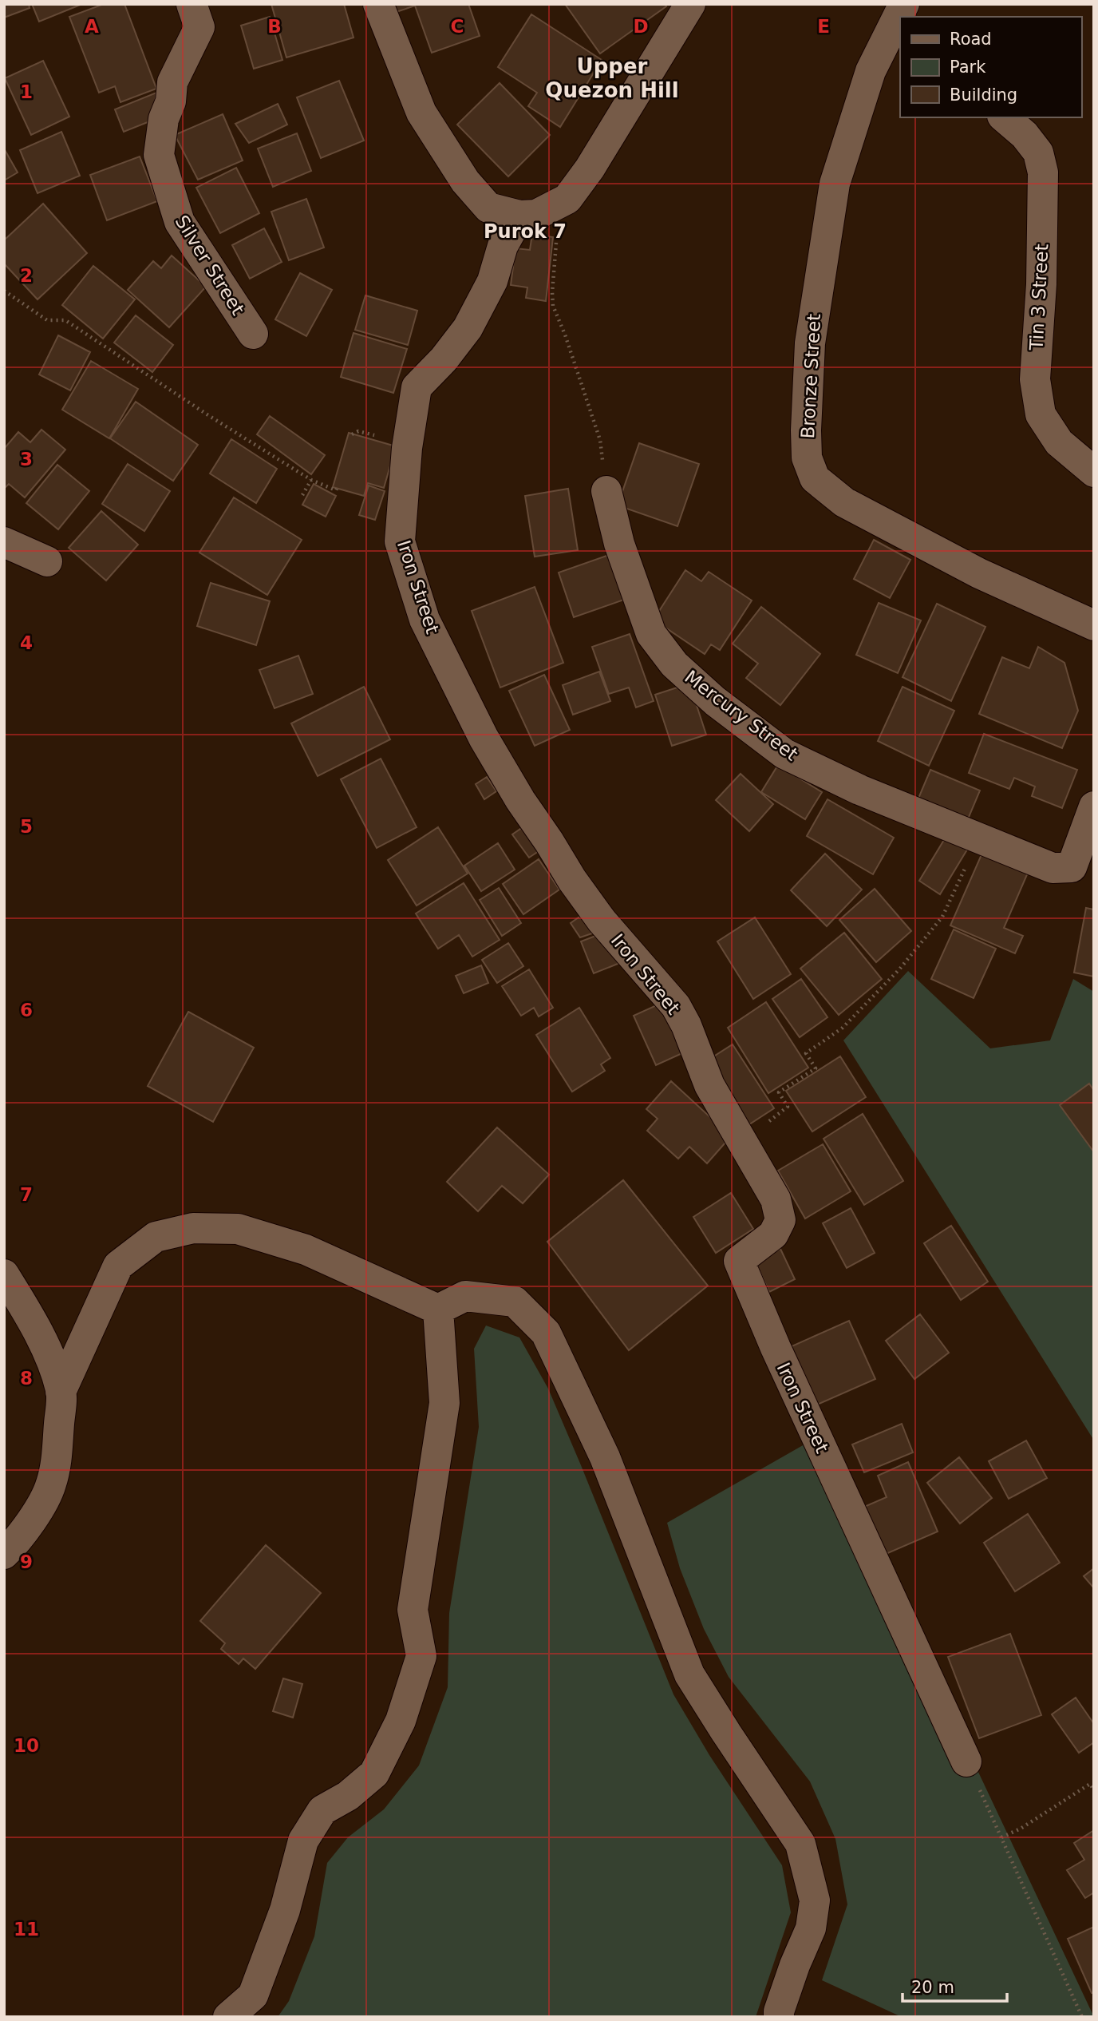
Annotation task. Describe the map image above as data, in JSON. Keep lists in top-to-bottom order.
{
  "streets": {
    "street": [
      "Silver Street",
      "Tin 3 Street",
      "Bronze Street",
      "Iron Street",
      "Mercury Street"
    ]
  },
  "districts": ["Upper Quezon Hill", "Purok 7"],
  "legend": ["Road", "Park", "Building"],
  "scale_bar": "20 m",
  "grid": {
    "columns": [
      "A",
      "B",
      "C",
      "D",
      "E"
    ],
    "rows": [
      "1",
      "2",
      "3",
      "4",
      "5",
      "6",
      "7",
      "8",
      "9",
      "10",
      "11"
    ]
  }
}
